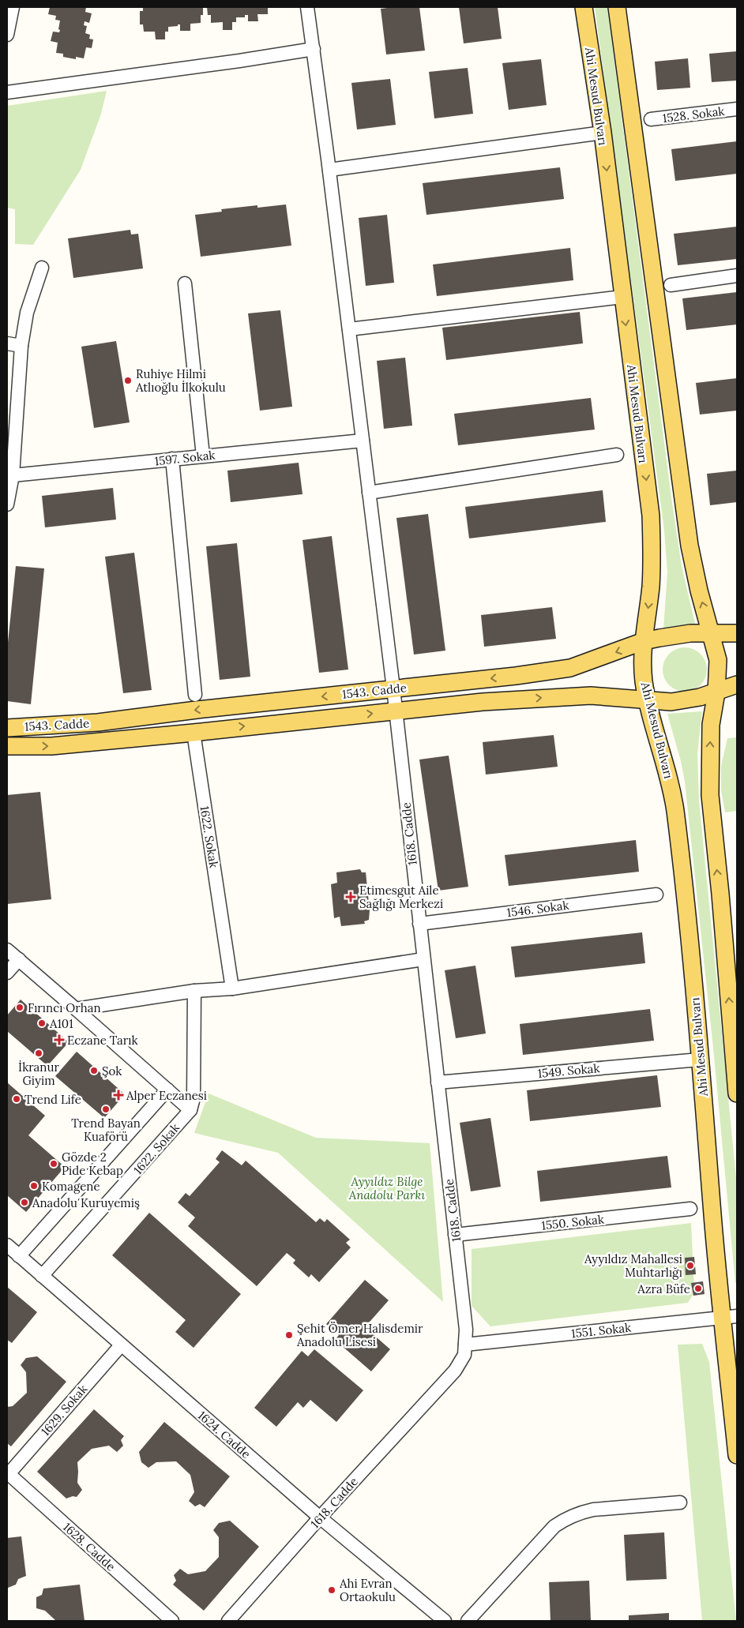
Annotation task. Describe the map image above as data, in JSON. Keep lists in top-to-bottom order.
{
  "streets": {
    "main road": ["Ahi Mesud Bulvarı", "1543. Cadde"],
    "street": [
      "1528. Sokak",
      "1597. Sokak",
      "1618. Cadde",
      "1622. Sokak",
      "1546. Sokak",
      "1549. Sokak",
      "1550. Sokak",
      "1551. Sokak",
      "1629. Sokak",
      "1624. Cadde",
      "1628. Cadde"
    ]
  },
  "crossings": [
    ["Ahi Mesud Bulvarı", "1543. Cadde"],
    ["Ahi Mesud Bulvarı", "1549. Sokak"],
    ["Ahi Mesud Bulvarı", "1551. Sokak"],
    ["1597. Sokak", "1618. Cadde"],
    ["1543. Cadde", "1618. Cadde"],
    ["1543. Cadde", "1622. Sokak"],
    ["1618. Cadde", "1546. Sokak"],
    ["1618. Cadde", "1549. Sokak"],
    ["1618. Cadde", "1550. Sokak"],
    ["1618. Cadde", "1551. Sokak"],
    ["1618. Cadde", "1624. Cadde"],
    ["1622. Sokak", "1624. Cadde"],
    ["1629. Sokak", "1624. Cadde"],
    ["1629. Sokak", "1628. Cadde"]
  ],
  "parks": ["Ayyıldız Bilge Anadolu Parkı"],
  "places": {
    "other": [
      "Ruhiye Hilmi Atlıoğlu İlkokulu",
      "Fırıncı Orhan",
      "A101",
      "İkranur Giyim",
      "Şok",
      "Trend Life",
      "Trend Bayan Kuaförü",
      "Gözde 2 Pide Kebap",
      "Komagene",
      "Anadolu Kuruyemiş",
      "Ayyıldız Mahallesi Muhtarlığı",
      "Azra Büfe",
      "Şehit Ömer Halisdemir Anadolu Lisesi",
      "Ahi Evran Ortaokulu"
    ],
    "health": ["Etimesgut Aile Sağlığı Merkezi", "Eczane Tarık", "Alper Eczanesi"]
  }
}
